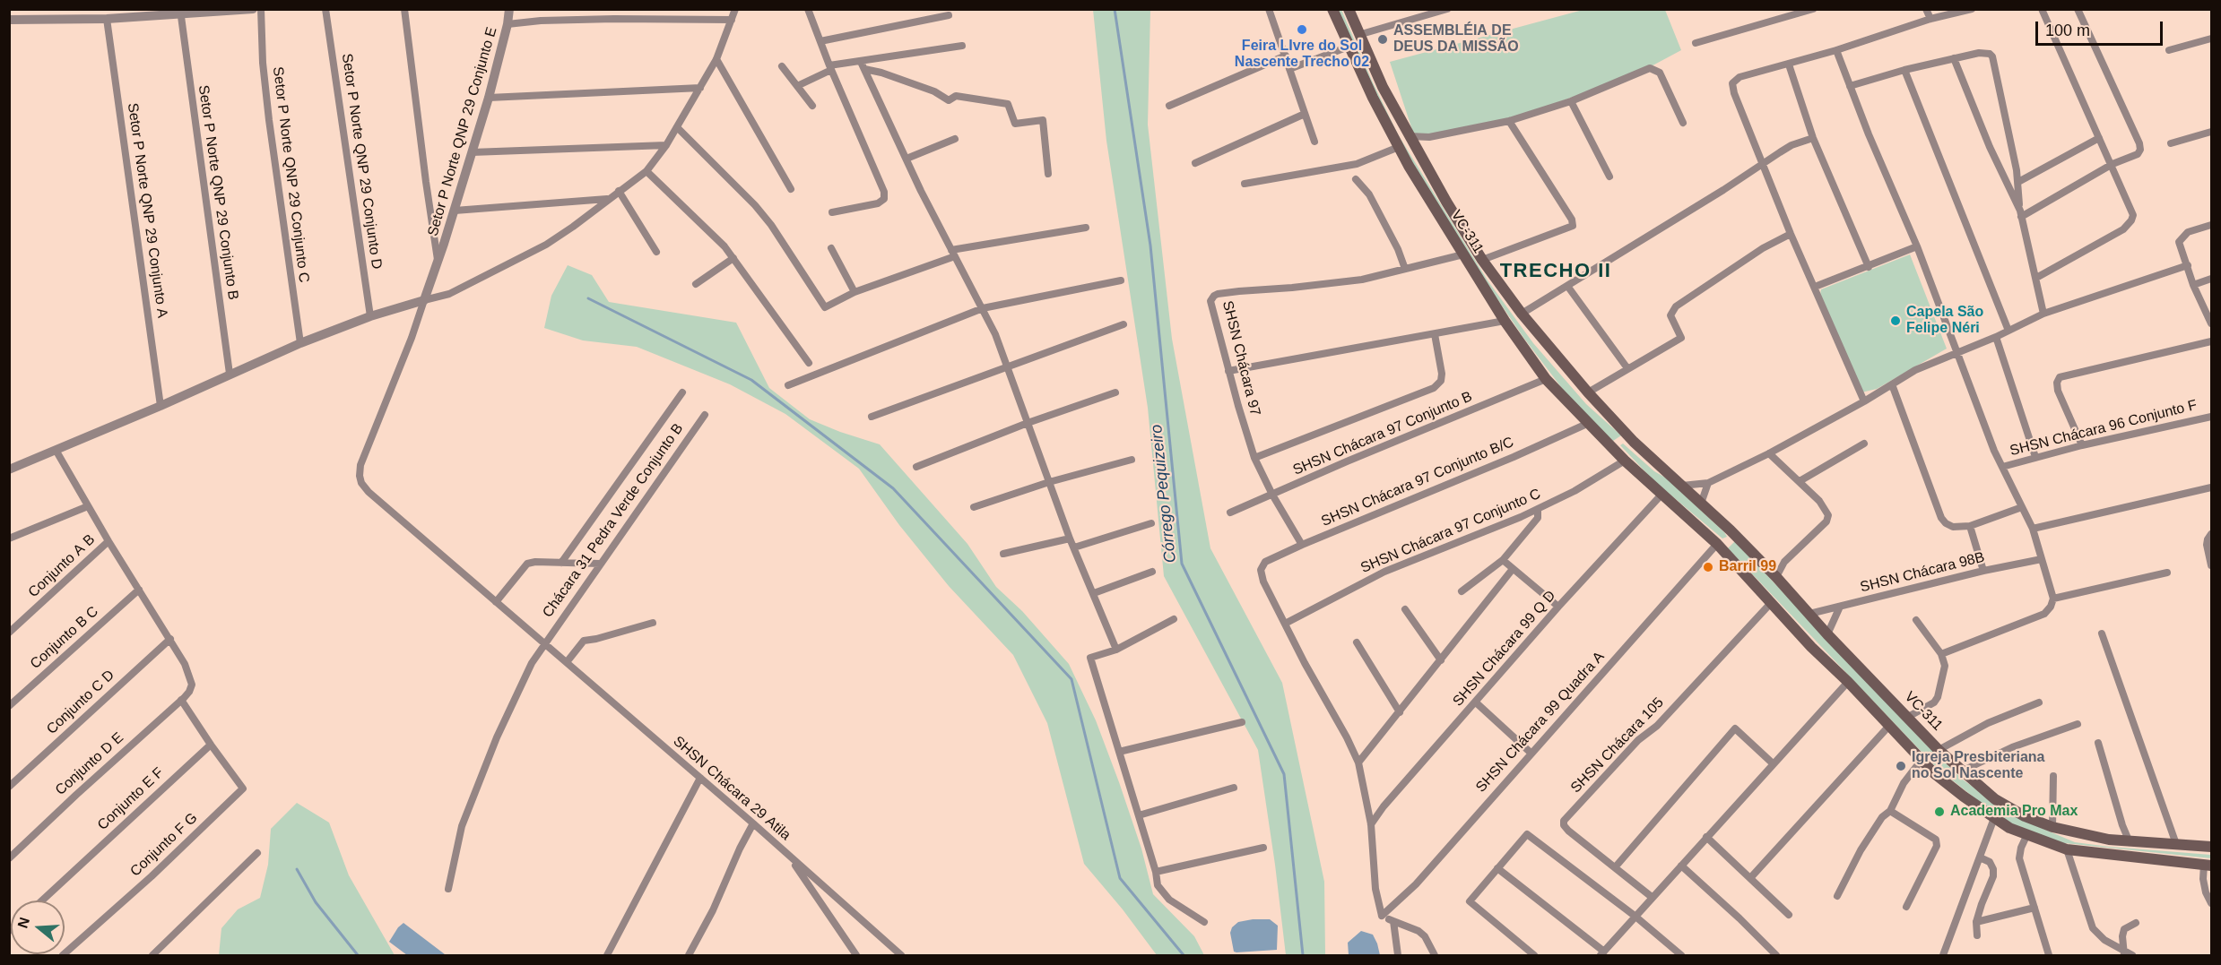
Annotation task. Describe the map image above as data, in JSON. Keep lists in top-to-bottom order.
{
  "streets": {
    "main road": ["VC-311"],
    "street": [
      "Setor P Norte QNP 29 Conjunto E",
      "Setor P Norte QNP 29 Conjunto D",
      "Setor P Norte QNP 29 Conjunto C",
      "Setor P Norte QNP 29 Conjunto B",
      "Setor P Norte QNP 29 Conjunto A",
      "SHSN Chácara 97",
      "SHSN Chácara 96 Conjunto F",
      "SHSN Chácara 97 Conjunto B",
      "SHSN Chácara 97 Conjunto B/C",
      "Chácara 31 Pedra Verde Conjunto B",
      "SHSN Chácara 97 Conjunto C",
      "Conjunto A B",
      "SHSN Chácara 98B",
      "Conjunto B C",
      "SHSN Chácara 99 Q D",
      "Conjunto C D",
      "SHSN Chácara 99 Quadra A",
      "SHSN Chácara 105",
      "Conjunto D E",
      "SHSN Chácara 29 Atila",
      "Conjunto E F",
      "Conjunto F G"
    ]
  },
  "crossings": [
    ["Setor P Norte QNP 29 Conjunto E", "SHSN Chácara 29 Atila"],
    ["VC-311", "SHSN Chácara 97"],
    ["VC-311", "SHSN Chácara 97 Conjunto B"],
    ["VC-311", "SHSN Chácara 97 Conjunto B/C"],
    ["VC-311", "SHSN Chácara 97 Conjunto C"],
    ["VC-311", "SHSN Chácara 98B"],
    ["VC-311", "SHSN Chácara 99 Q D"],
    ["VC-311", "SHSN Chácara 99 Quadra A"],
    ["SHSN Chácara 97", "SHSN Chácara 97 Conjunto B"],
    ["SHSN Chácara 97", "SHSN Chácara 97 Conjunto B/C"],
    ["SHSN Chácara 97 Conjunto B/C", "SHSN Chácara 97 Conjunto C"],
    ["Chácara 31 Pedra Verde Conjunto B", "SHSN Chácara 29 Atila"],
    ["Conjunto C D", "Conjunto D E"],
    ["Conjunto E F", "Conjunto F G"]
  ],
  "districts": ["TRECHO II"],
  "water": ["Córrego Pequizeiro"],
  "places": [
    "Feira LIvre do Sol Nascente Trecho 02",
    "ASSEMBLÉIA DE DEUS DA MISSÃO",
    "Capela São Felipe Néri",
    "Barril 99",
    "Igreja Presbiteriana no Sol Nascente",
    "Academia Pro Max"
  ],
  "scale_bar": "100 m",
  "north": "left"
}
